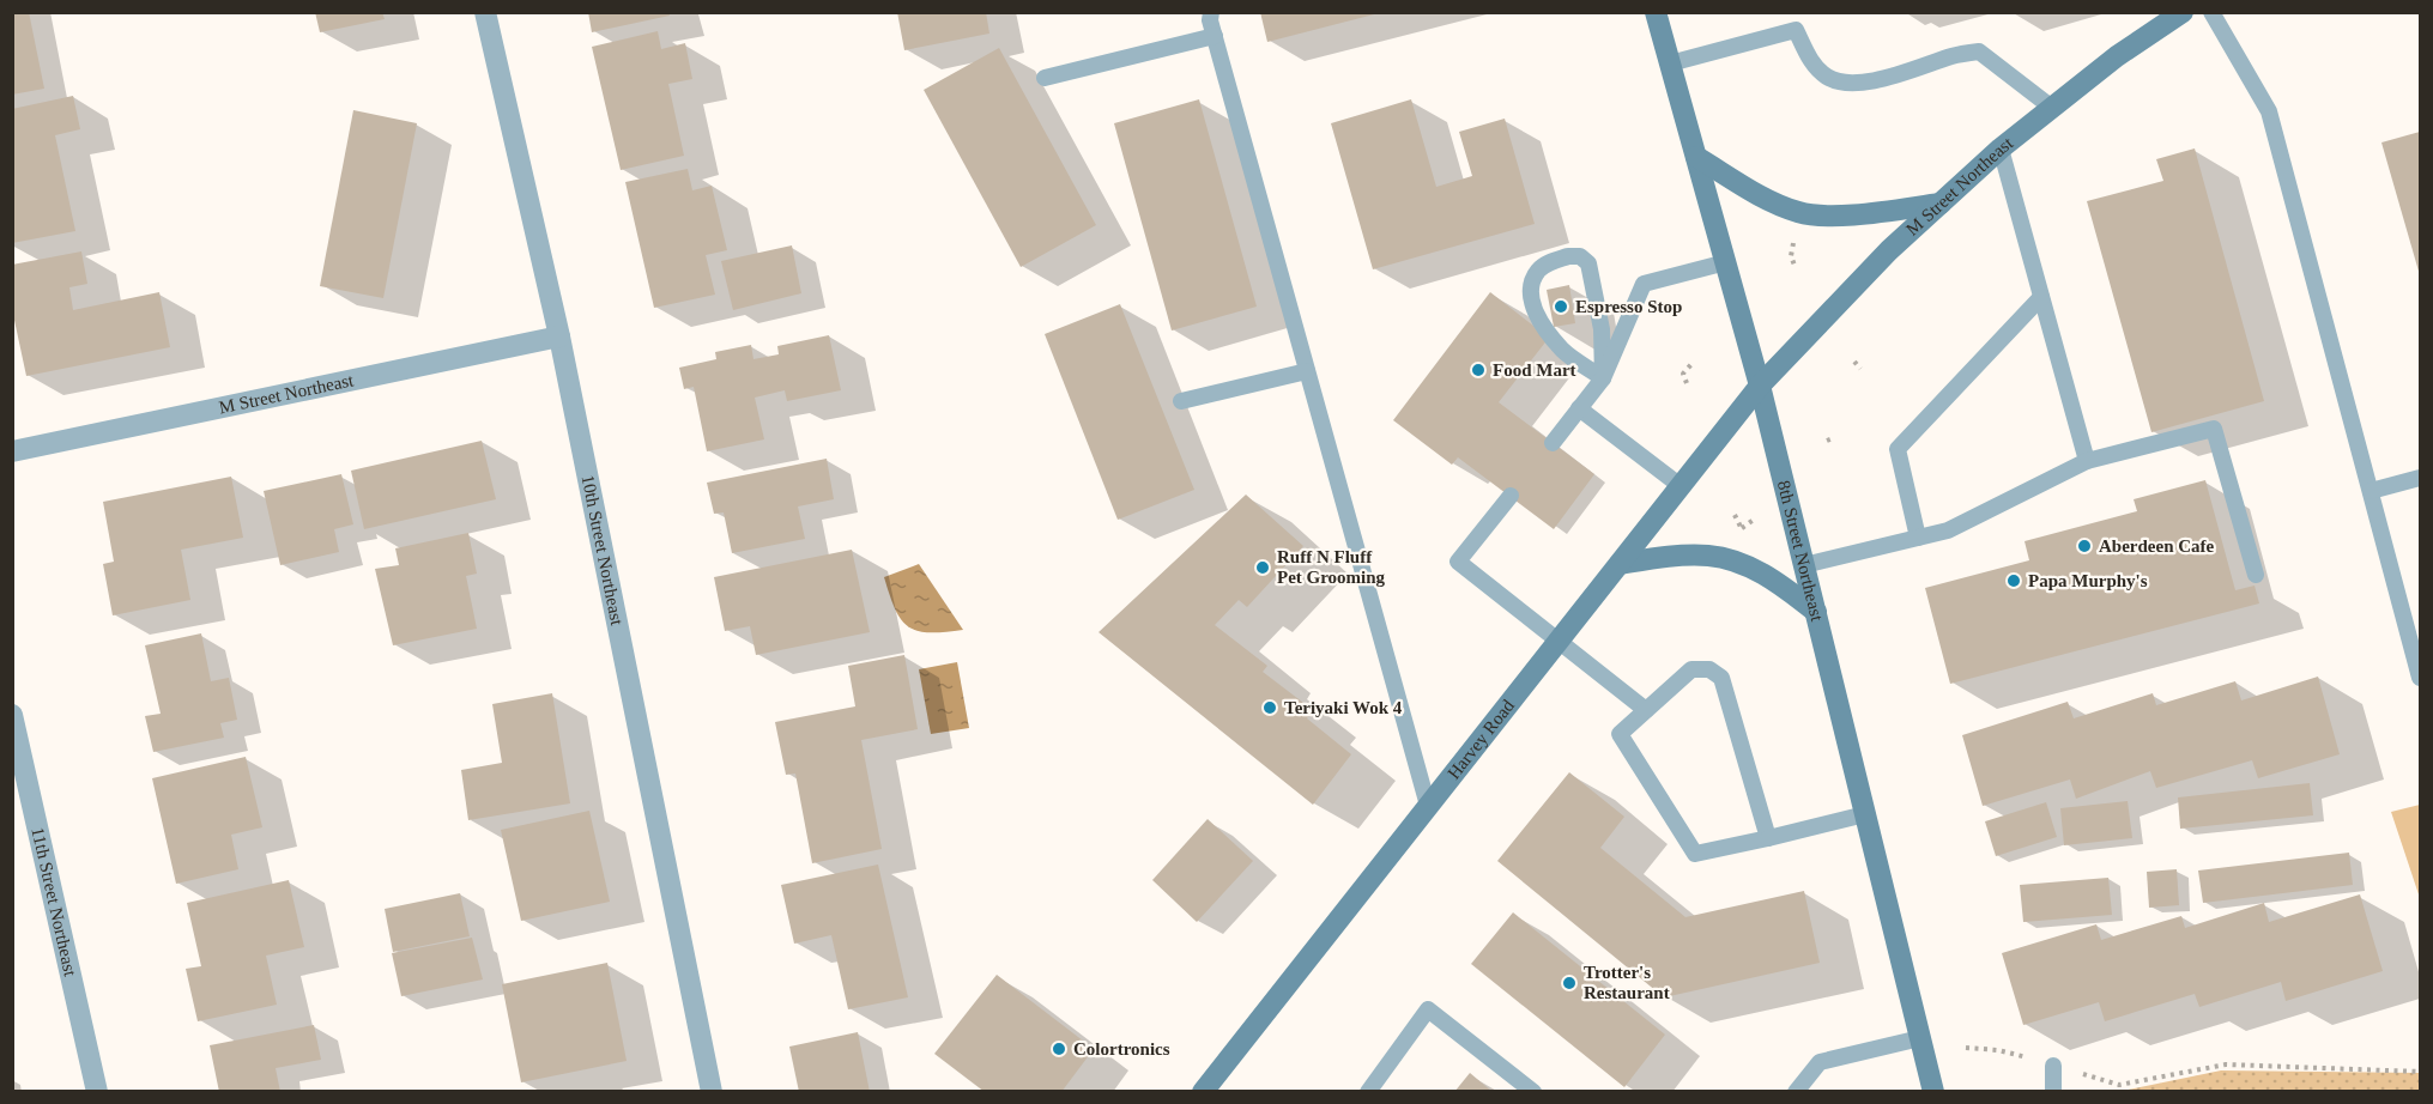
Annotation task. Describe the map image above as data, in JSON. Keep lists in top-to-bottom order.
{
  "streets": {
    "main road": ["M Street Northeast", "8th Street Northeast", "Harvey Road"],
    "street": ["10th Street Northeast", "11th Street Northeast"]
  },
  "crossings": [
    ["M Street Northeast", "10th Street Northeast"],
    ["M Street Northeast", "8th Street Northeast"],
    ["M Street Northeast", "Harvey Road"],
    ["8th Street Northeast", "Harvey Road"]
  ],
  "places": [
    "Espresso Stop",
    "Food Mart",
    "Aberdeen Cafe",
    "Ruff N Fluff Pet Grooming",
    "Papa Murphy's",
    "Teriyaki Wok 4",
    "Trotter's Restaurant",
    "Colortronics"
  ]
}
